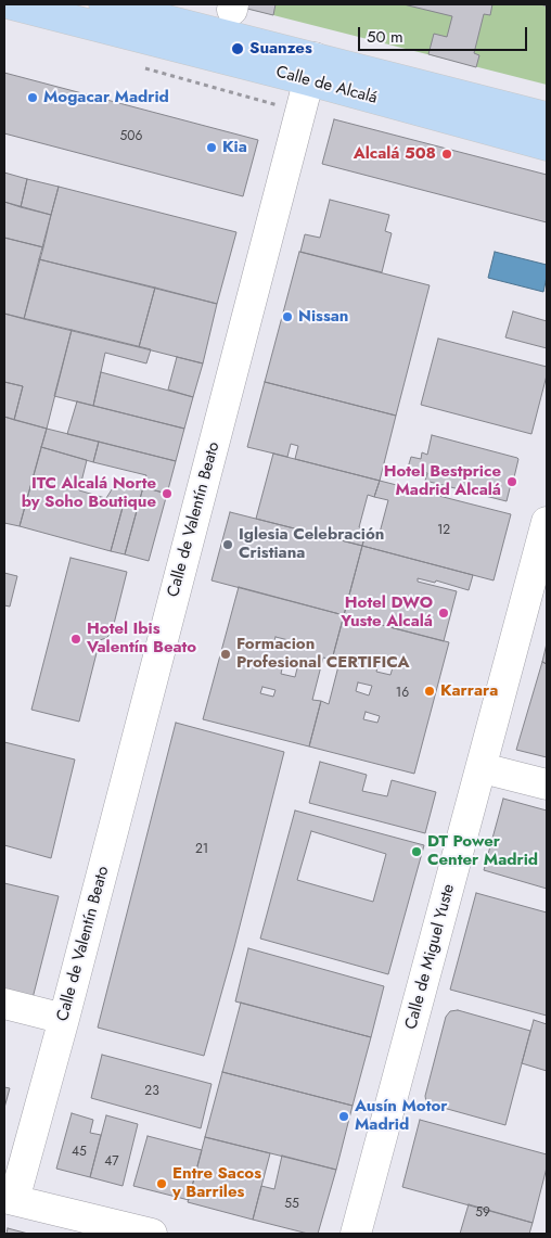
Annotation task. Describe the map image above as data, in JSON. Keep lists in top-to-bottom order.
{
  "streets": {
    "main road": ["Calle de Alcalá"],
    "street": ["Calle de Valentín Beato", "Calle de Miguel Yuste"]
  },
  "crossings": [
    ["Calle de Alcalá", "Calle de Valentín Beato"]
  ],
  "places": [
    "Suanzes",
    "Mogacar Madrid",
    "Kia",
    "Alcalá 508",
    "Nissan",
    "Hotel Bestprice Madrid Alcalá",
    "ITC Alcalá Norte by Soho Boutique",
    "Iglesia Celebración Cristiana",
    "Hotel DWO Yuste Alcalá",
    "Hotel Ibis Valentín Beato",
    "Formacion Profesional CERTIFICA",
    "Karrara",
    "DT Power Center Madrid",
    "Ausín Motor Madrid",
    "Entre Sacos y Barriles"
  ],
  "house_numbers": [
    "506",
    "12",
    "16",
    "21",
    "23",
    "45",
    "47",
    "55",
    "59"
  ],
  "scale_bar": "50 m"
}
